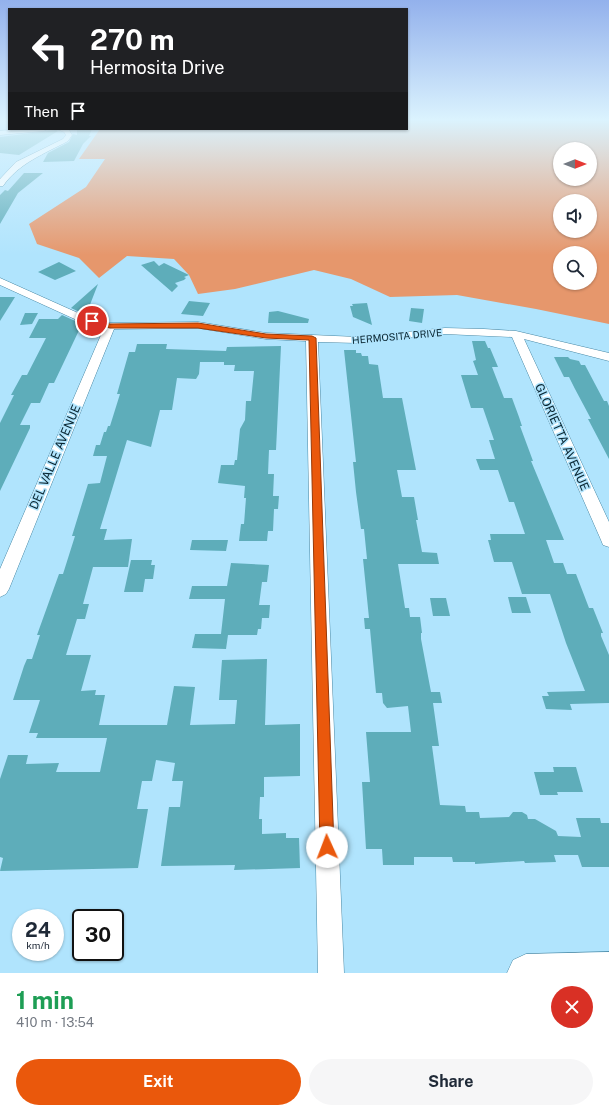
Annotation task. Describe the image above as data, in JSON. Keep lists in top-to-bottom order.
{
  "streets": {
    "street": ["HERMOSITA DRIVE", "GLORIETTA AVENUE", "DEL VALLE AVENUE"]
  },
  "crossings": [
    ["HERMOSITA DRIVE", "GLORIETTA AVENUE"],
    ["HERMOSITA DRIVE", "DEL VALLE AVENUE"]
  ],
  "north": "right",
  "page": {
    "turn": ["270 m", "Hermosita Drive"],
    "then": "Then",
    "speed": "24 km/h",
    "limit": "30",
    "heading": ["1 min", "410 m · 13:54"],
    "buttons": ["Exit", "Share"]
  }
}
